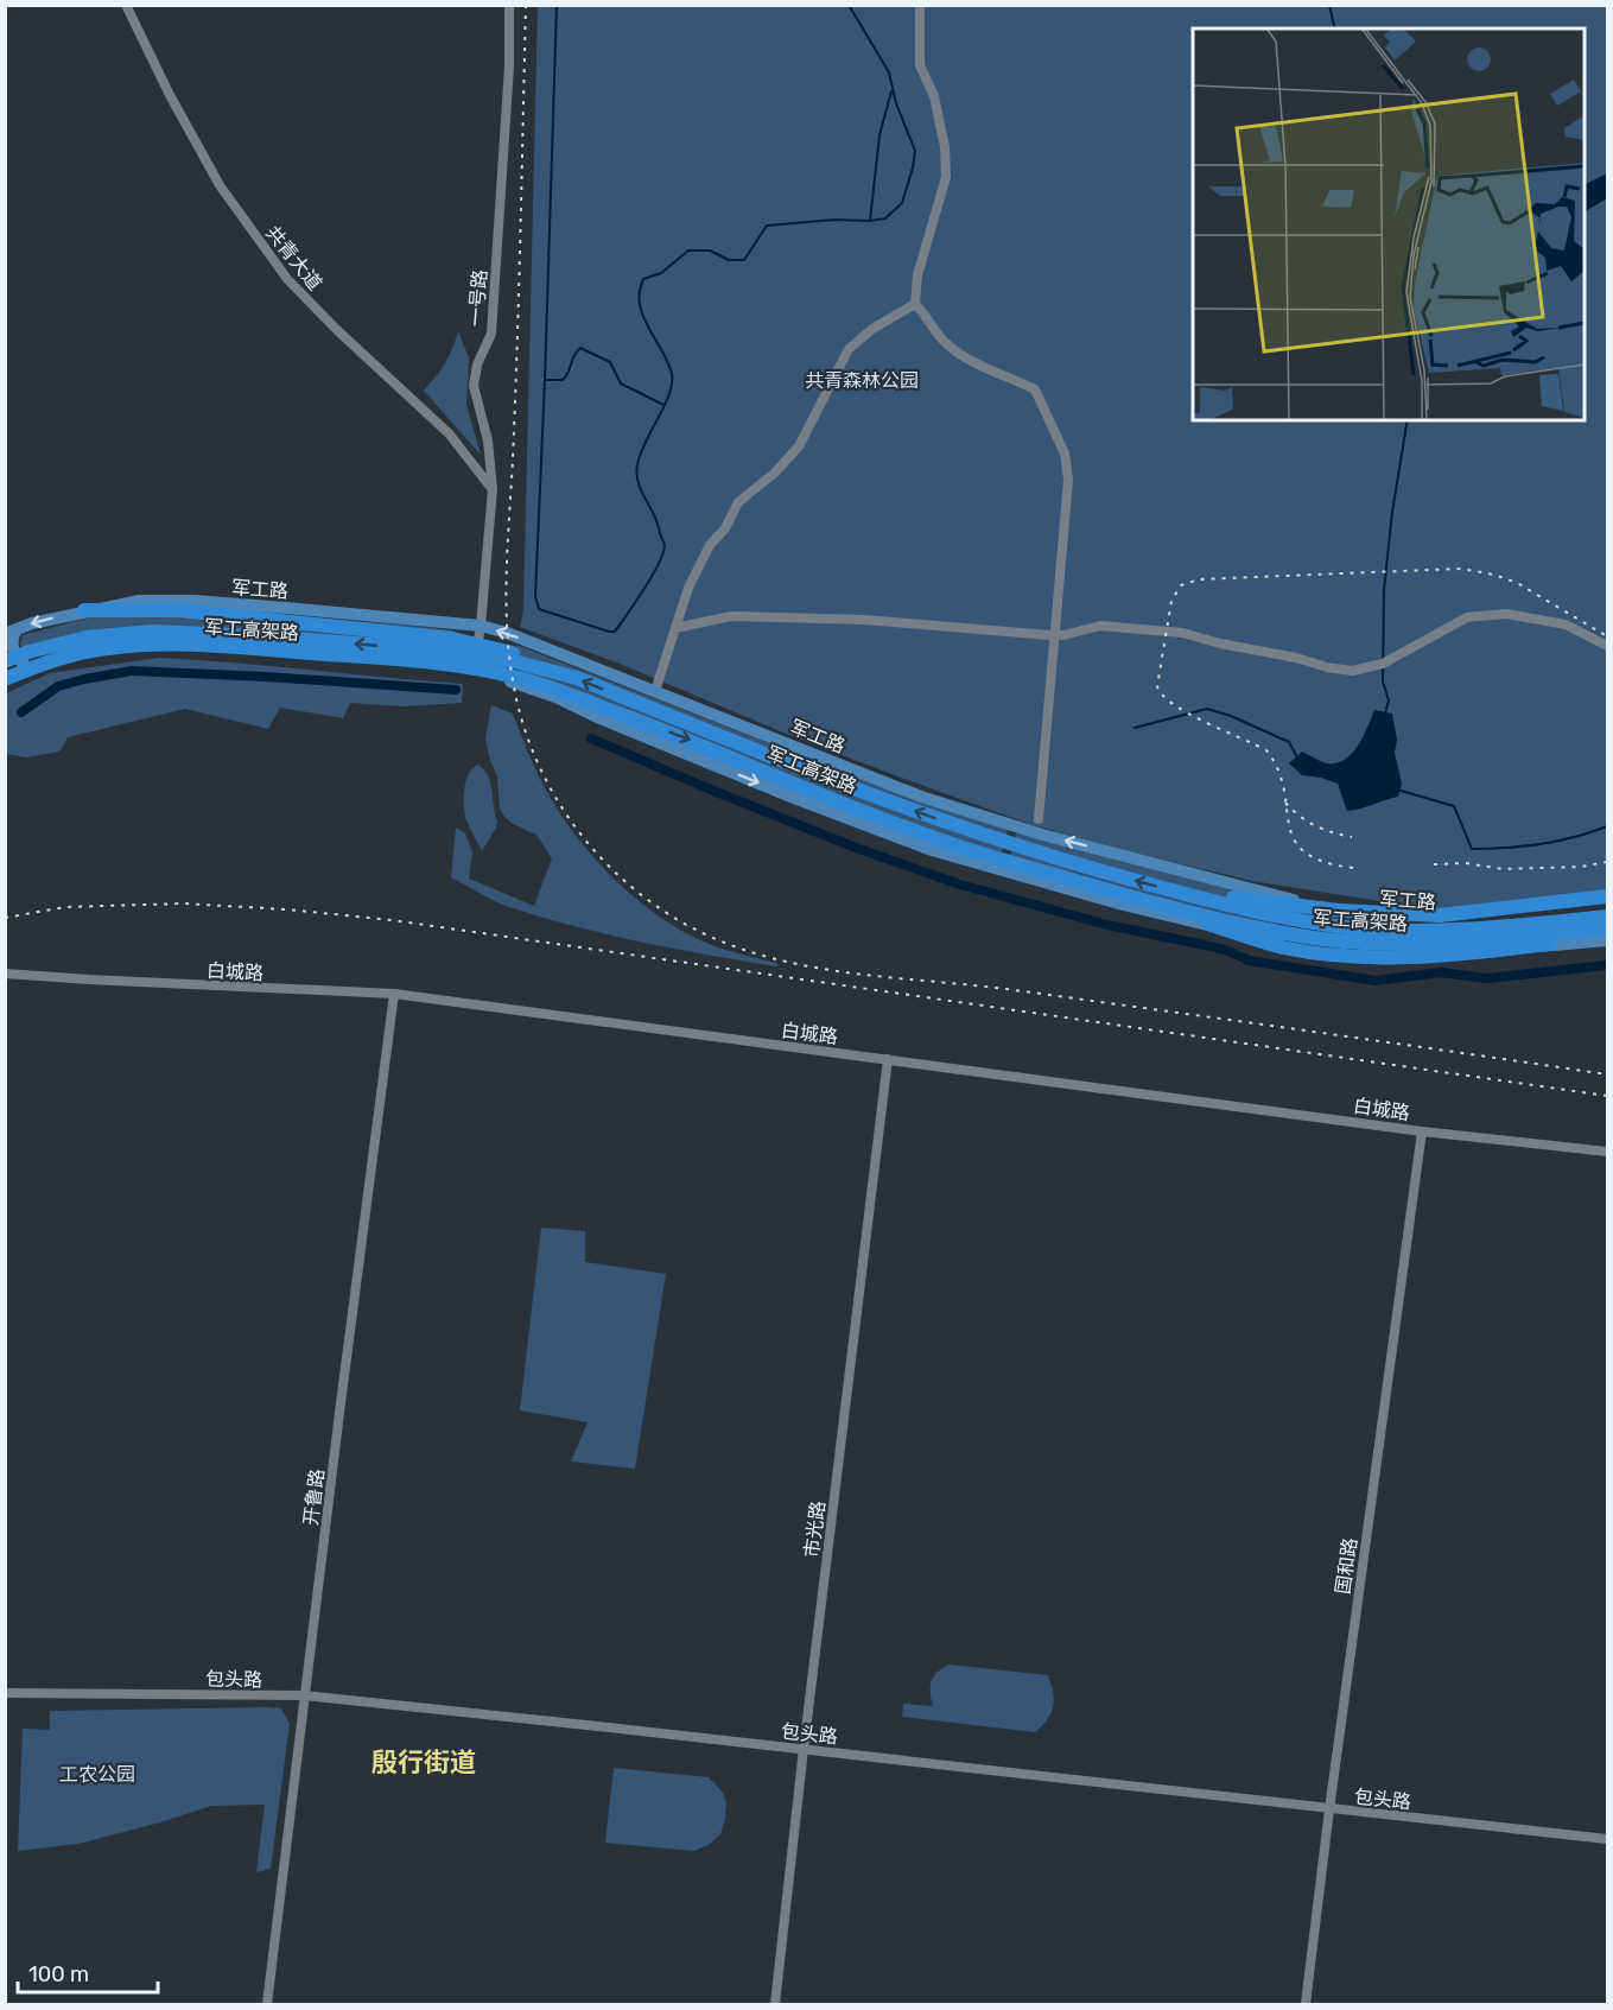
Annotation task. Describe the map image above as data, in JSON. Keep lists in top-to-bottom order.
{
  "streets": {
    "highway": ["军工高架路"],
    "main road": ["军工路"],
    "street": [
      "共青大道",
      "一号路",
      "白城路",
      "开鲁路",
      "市光路",
      "国和路",
      "包头路"
    ]
  },
  "crossings": [
    ["共青大道", "一号路"],
    ["一号路", "军工路"],
    ["白城路", "开鲁路"],
    ["白城路", "市光路"],
    ["白城路", "国和路"],
    ["开鲁路", "包头路"],
    ["市光路", "包头路"],
    ["国和路", "包头路"]
  ],
  "districts": ["殷行街道"],
  "parks": ["共青森林公园", "工农公园"],
  "scale_bar": "100 m"
}
